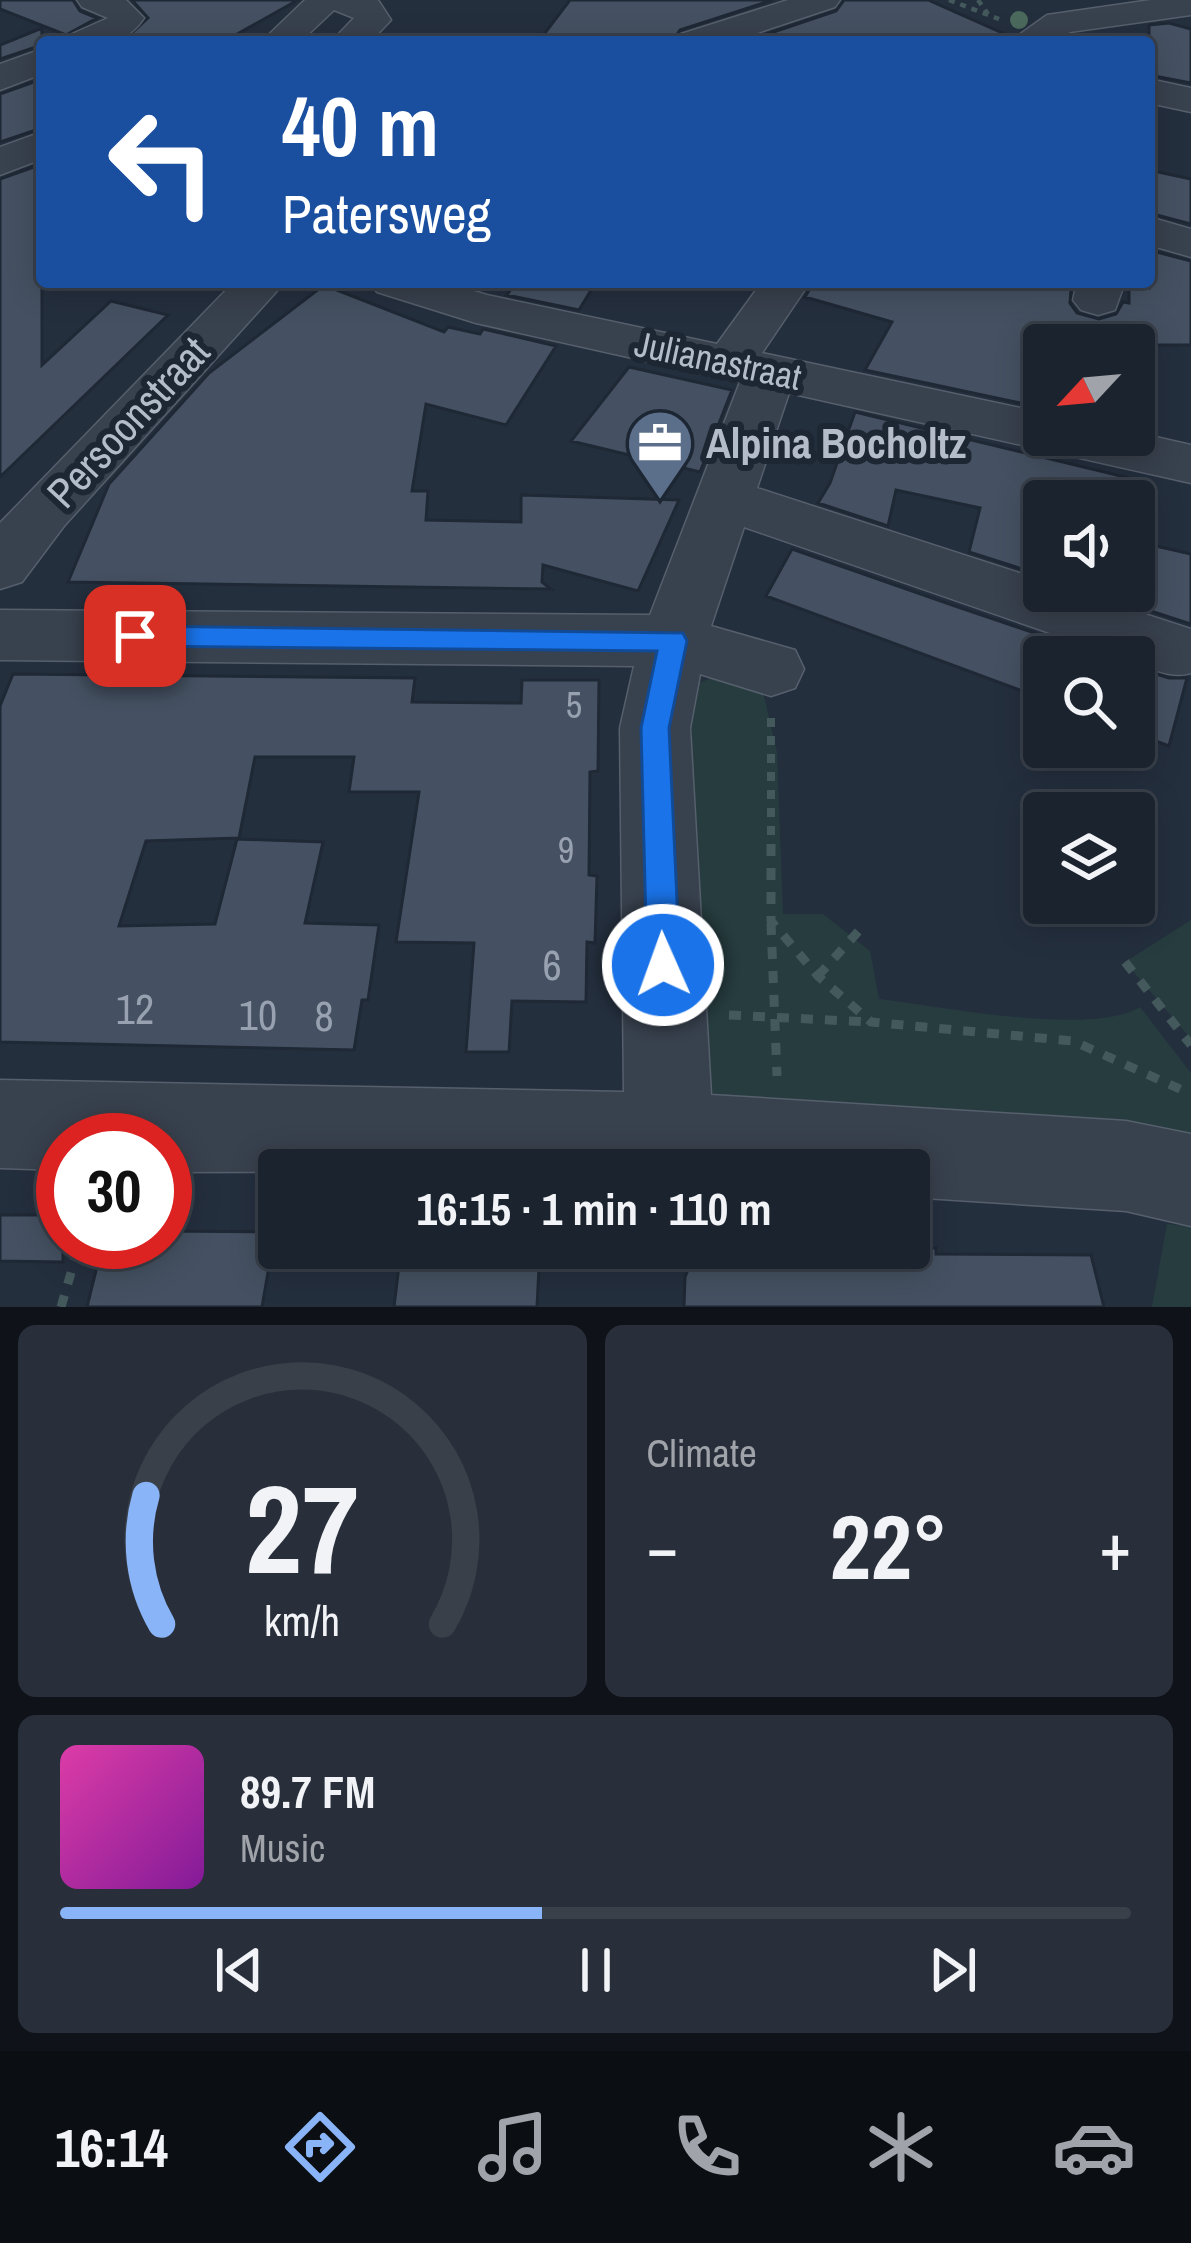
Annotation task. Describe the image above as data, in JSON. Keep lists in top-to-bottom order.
{
  "streets": {
    "street": ["Julianastraat", "Persoonstraat"]
  },
  "places": {
    "office": ["Alpina Bocholtz"]
  },
  "house_numbers": [
    "5",
    "9",
    "6",
    "12",
    "10",
    "8"
  ],
  "north": "bottom left",
  "page": {
    "turn": ["40 m", "Patersweg"],
    "limit": "30",
    "trip": "16:15 · 1 min · 110 m",
    "tile": "Climate",
    "heat": ["−", "22°", "+"],
    "song": ["89.7 FM", "Music"],
    "tabs": "16:14",
    "gauge": ["27", "km/h"]
  }
}
